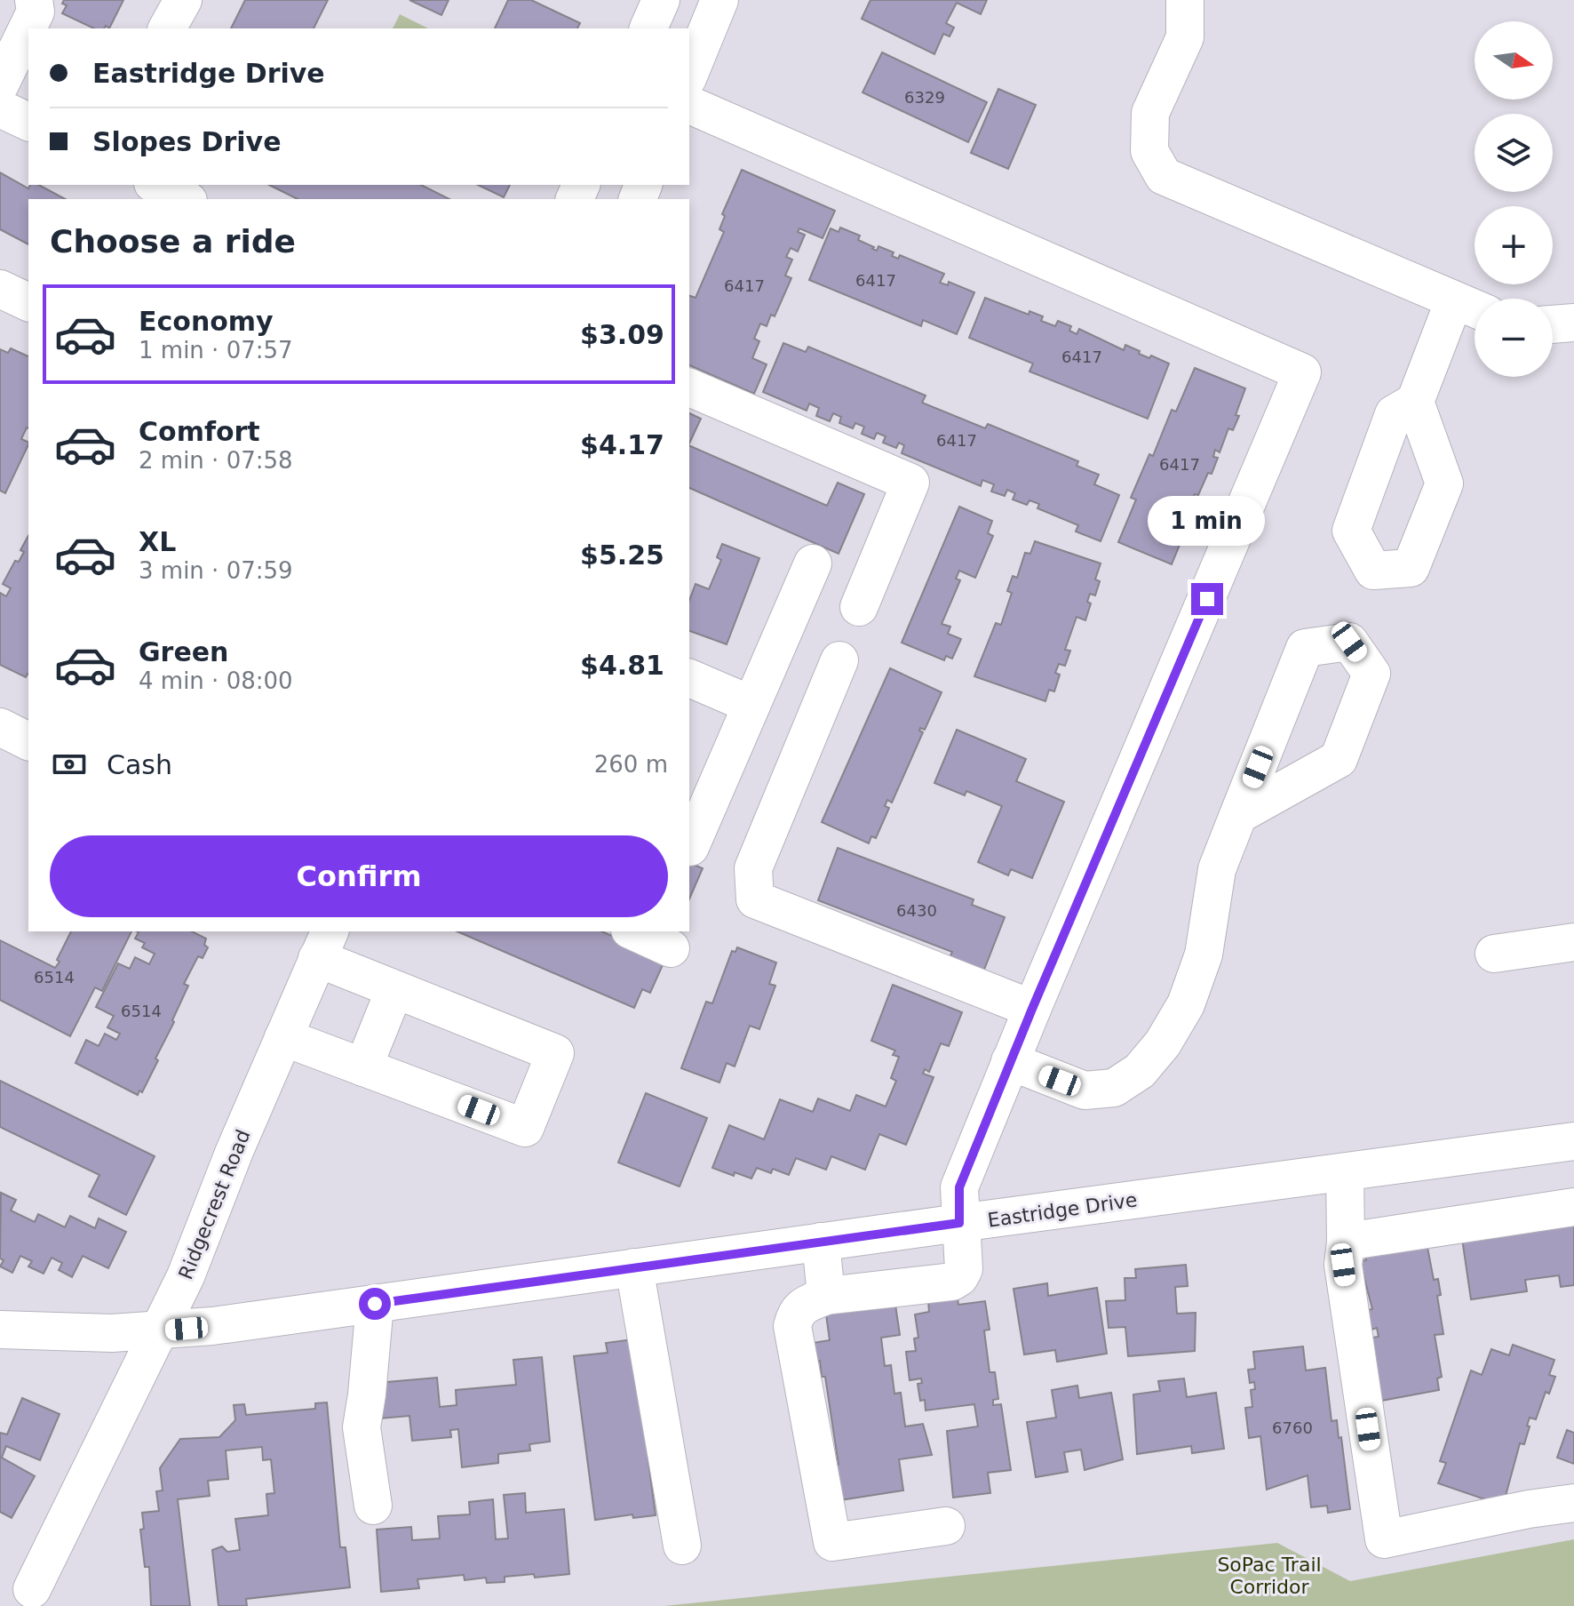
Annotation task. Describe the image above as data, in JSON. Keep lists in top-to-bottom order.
{
  "streets": {
    "street": ["Ridgecrest Road", "Eastridge Drive"]
  },
  "crossings": [
    ["Ridgecrest Road", "Eastridge Drive"]
  ],
  "parks": ["SoPac Trail Corridor"],
  "house_numbers": [
    "6329",
    "6417",
    "6417",
    "6417",
    "6417",
    "6417",
    "6430",
    "6514",
    "6514",
    "6760"
  ],
  "north": "right",
  "page": {
    "map_buttons": ["+", "−"],
    "banner": ["Eastridge Drive", "Slopes Drive"],
    "heading": "Choose a ride",
    "list": [
      {
        "name": "Economy",
        "note": "1 min · 07:57",
        "value": "$3.09"
      },
      {
        "name": "Comfort",
        "note": "2 min · 07:58",
        "value": "$4.17"
      },
      {
        "name": "XL",
        "note": "3 min · 07:59",
        "value": "$5.25"
      },
      {
        "name": "Green",
        "note": "4 min · 08:00",
        "value": "$4.81"
      }
    ],
    "bubble": "1 min",
    "pay": ["Cash", "260 m"],
    "buttons": "Confirm"
  }
}
